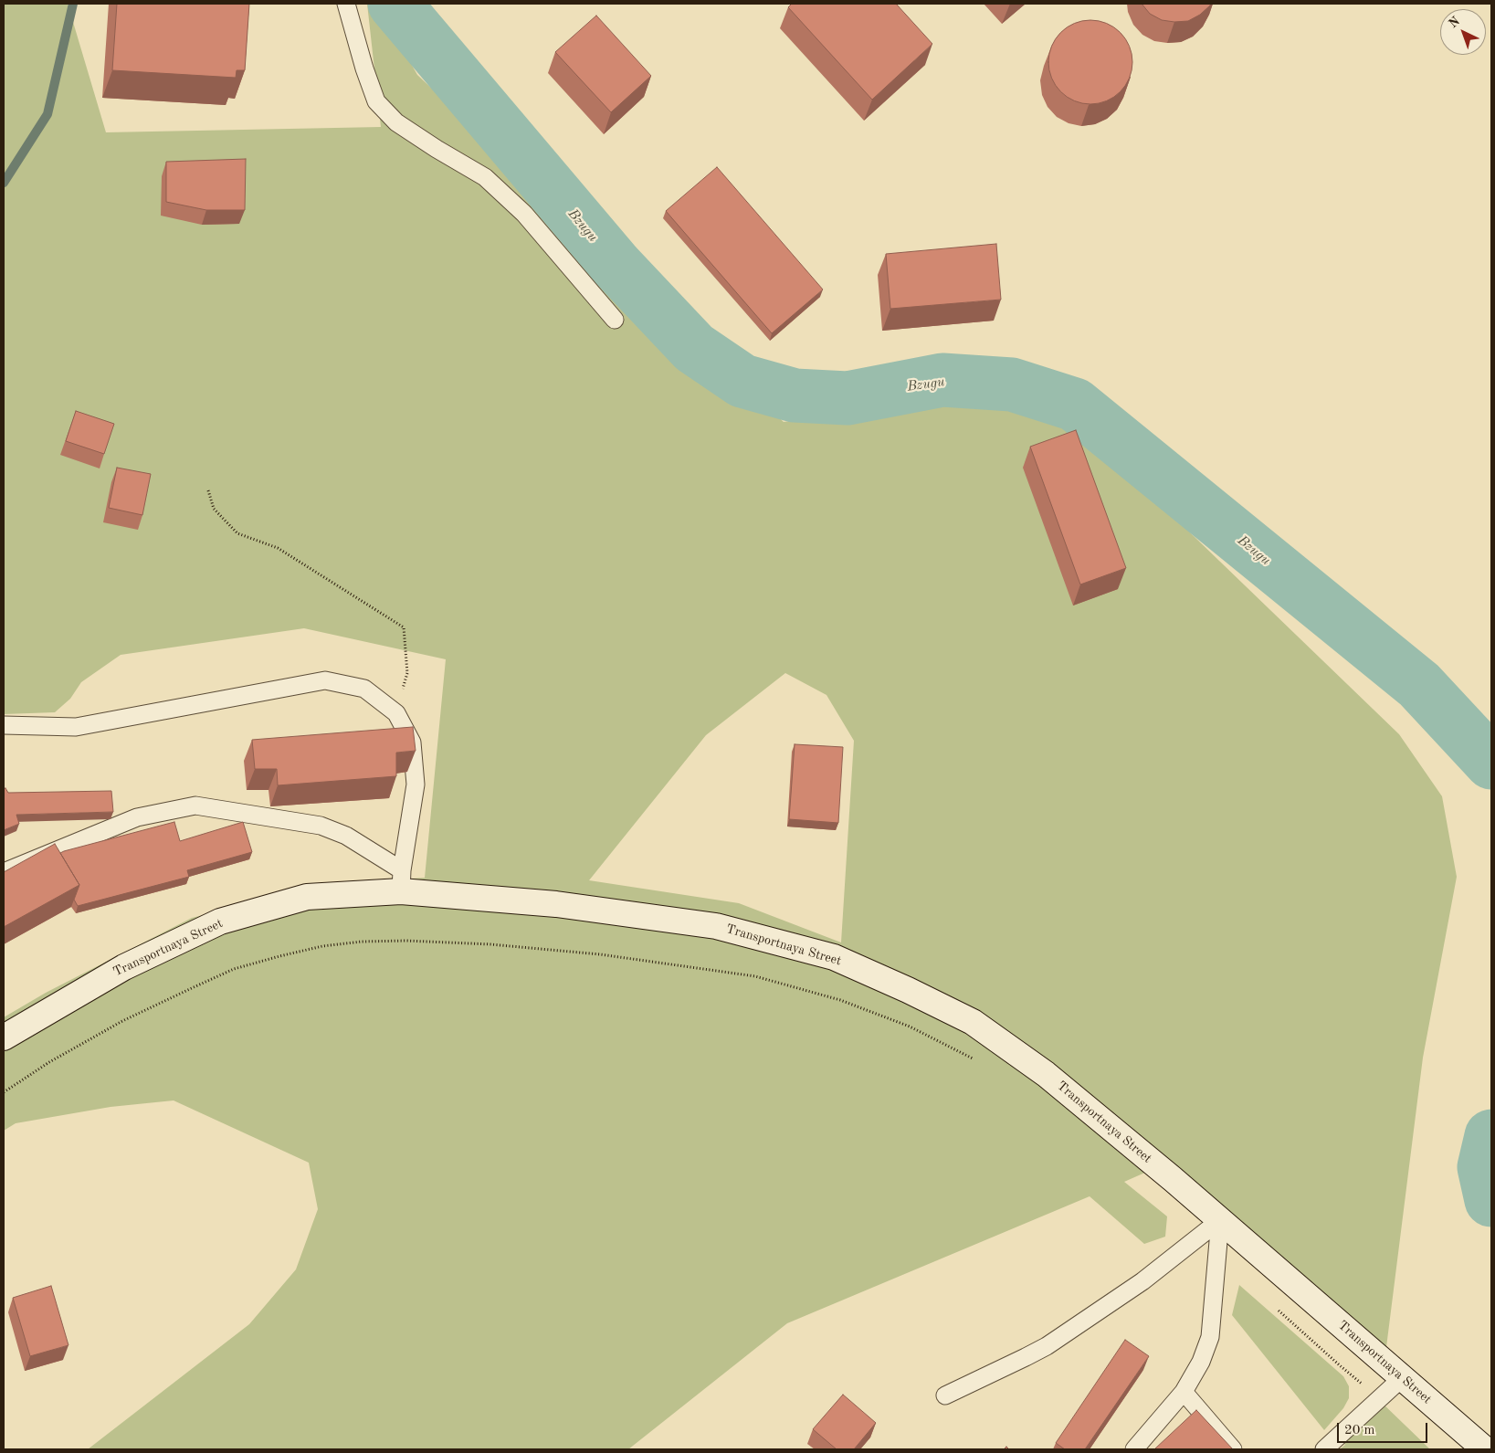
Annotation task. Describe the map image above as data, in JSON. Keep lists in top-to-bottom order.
{
  "streets": {
    "main road": ["Transportnaya Street"]
  },
  "water": ["Bzugu"],
  "scale_bar": "20 m",
  "north": "top left"
}
